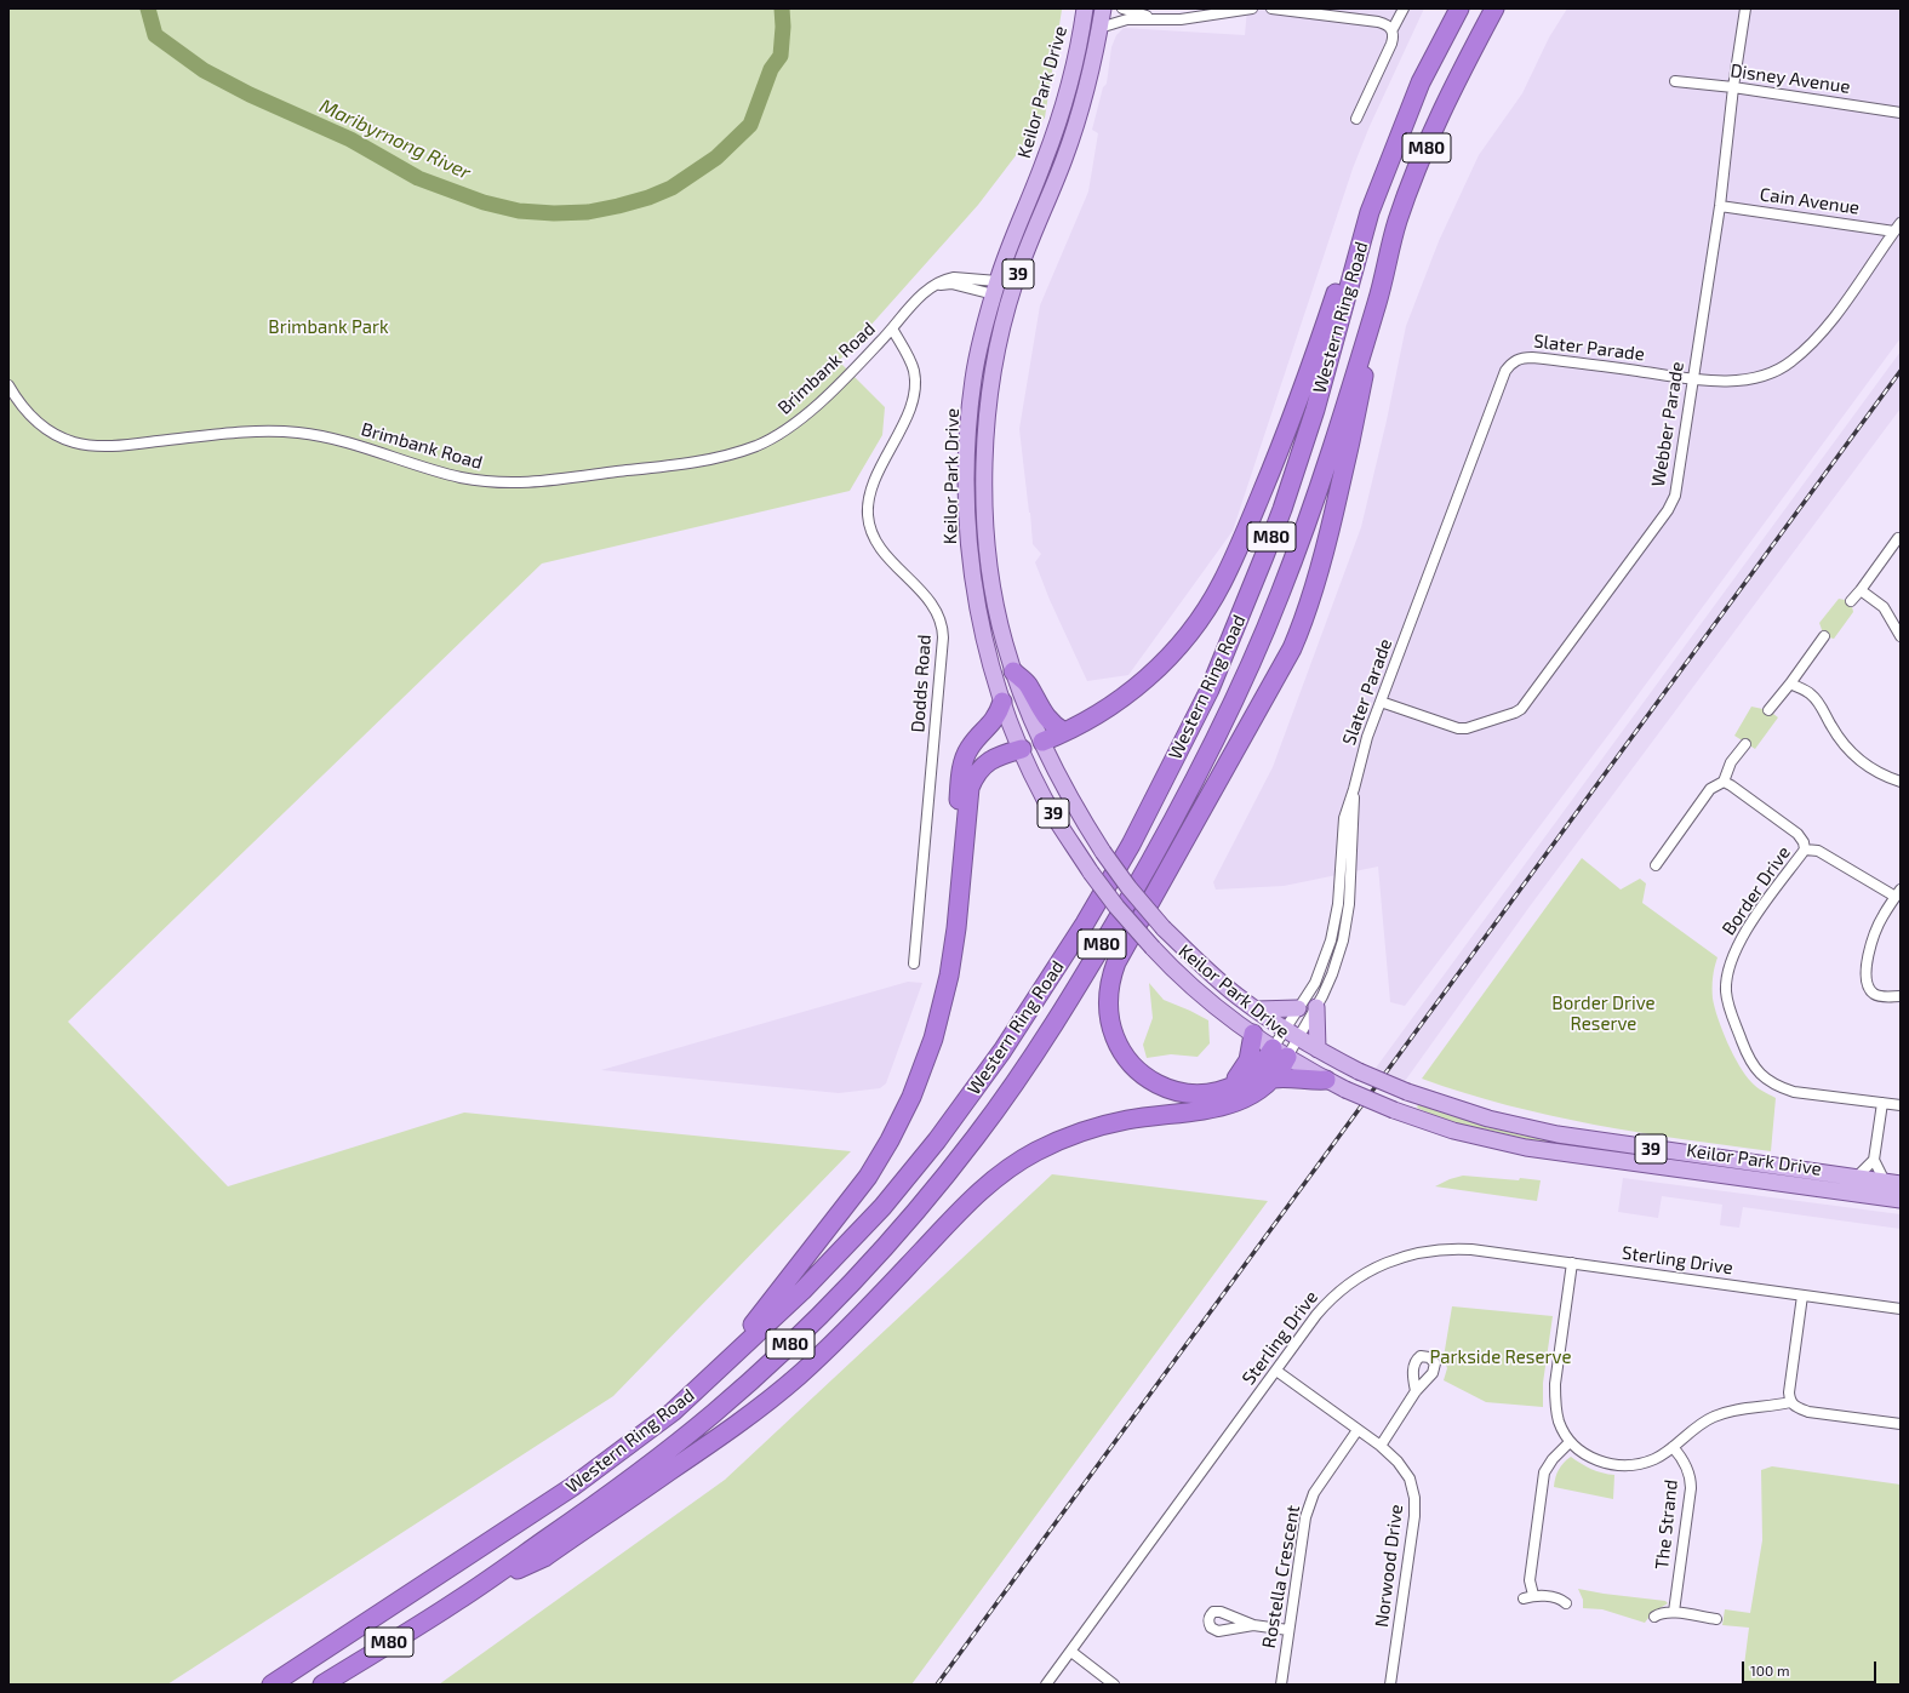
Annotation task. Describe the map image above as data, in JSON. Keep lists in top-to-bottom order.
{
  "streets": {
    "highway": ["M80", "Western Ring Road"],
    "main road": ["Keilor Park Drive", "39"],
    "street": [
      "Disney Avenue",
      "Cain Avenue",
      "Slater Parade",
      "Brimbank Road",
      "Webber Parade",
      "Dodds Road",
      "Border Drive",
      "Sterling Drive",
      "The Strand",
      "Norwood Drive",
      "Rostella Crescent"
    ]
  },
  "crossings": [
    ["Disney Avenue", "Webber Parade"],
    ["Keilor Park Drive", "Slater Parade"],
    ["Keilor Park Drive", "Brimbank Road"],
    ["Cain Avenue", "Slater Parade"],
    ["Cain Avenue", "Webber Parade"],
    ["Slater Parade", "Webber Parade"],
    ["Brimbank Road", "Dodds Road"],
    ["Sterling Drive", "Norwood Drive"],
    ["Norwood Drive", "Rostella Crescent"]
  ],
  "water": ["Maribyrnong River"],
  "parks": ["Brimbank Park", "Border Drive Reserve", "Parkside Reserve"],
  "scale_bar": "100 m"
}
